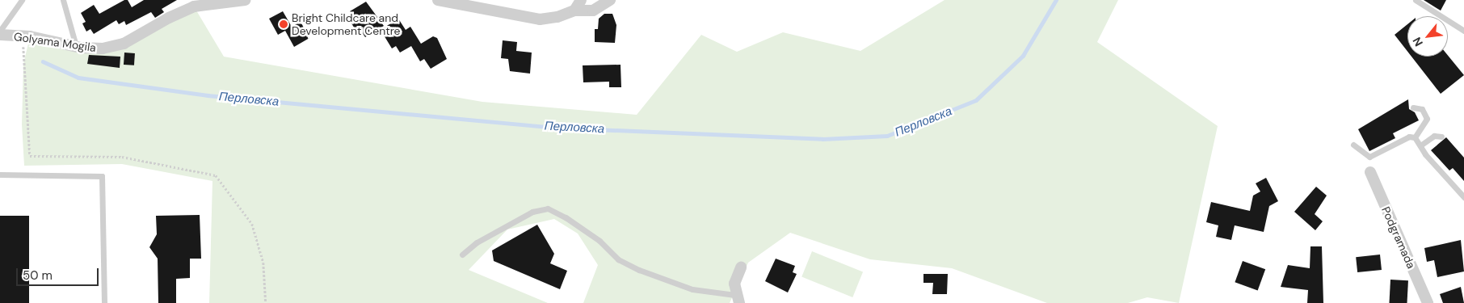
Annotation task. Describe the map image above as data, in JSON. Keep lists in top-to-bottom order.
{
  "streets": {
    "street": ["Golyama Mogila", "Podgramada"]
  },
  "water": ["Перловска"],
  "places": ["Bright Childcare and Development Centre"],
  "scale_bar": "50 m",
  "north": "bottom left"
}
